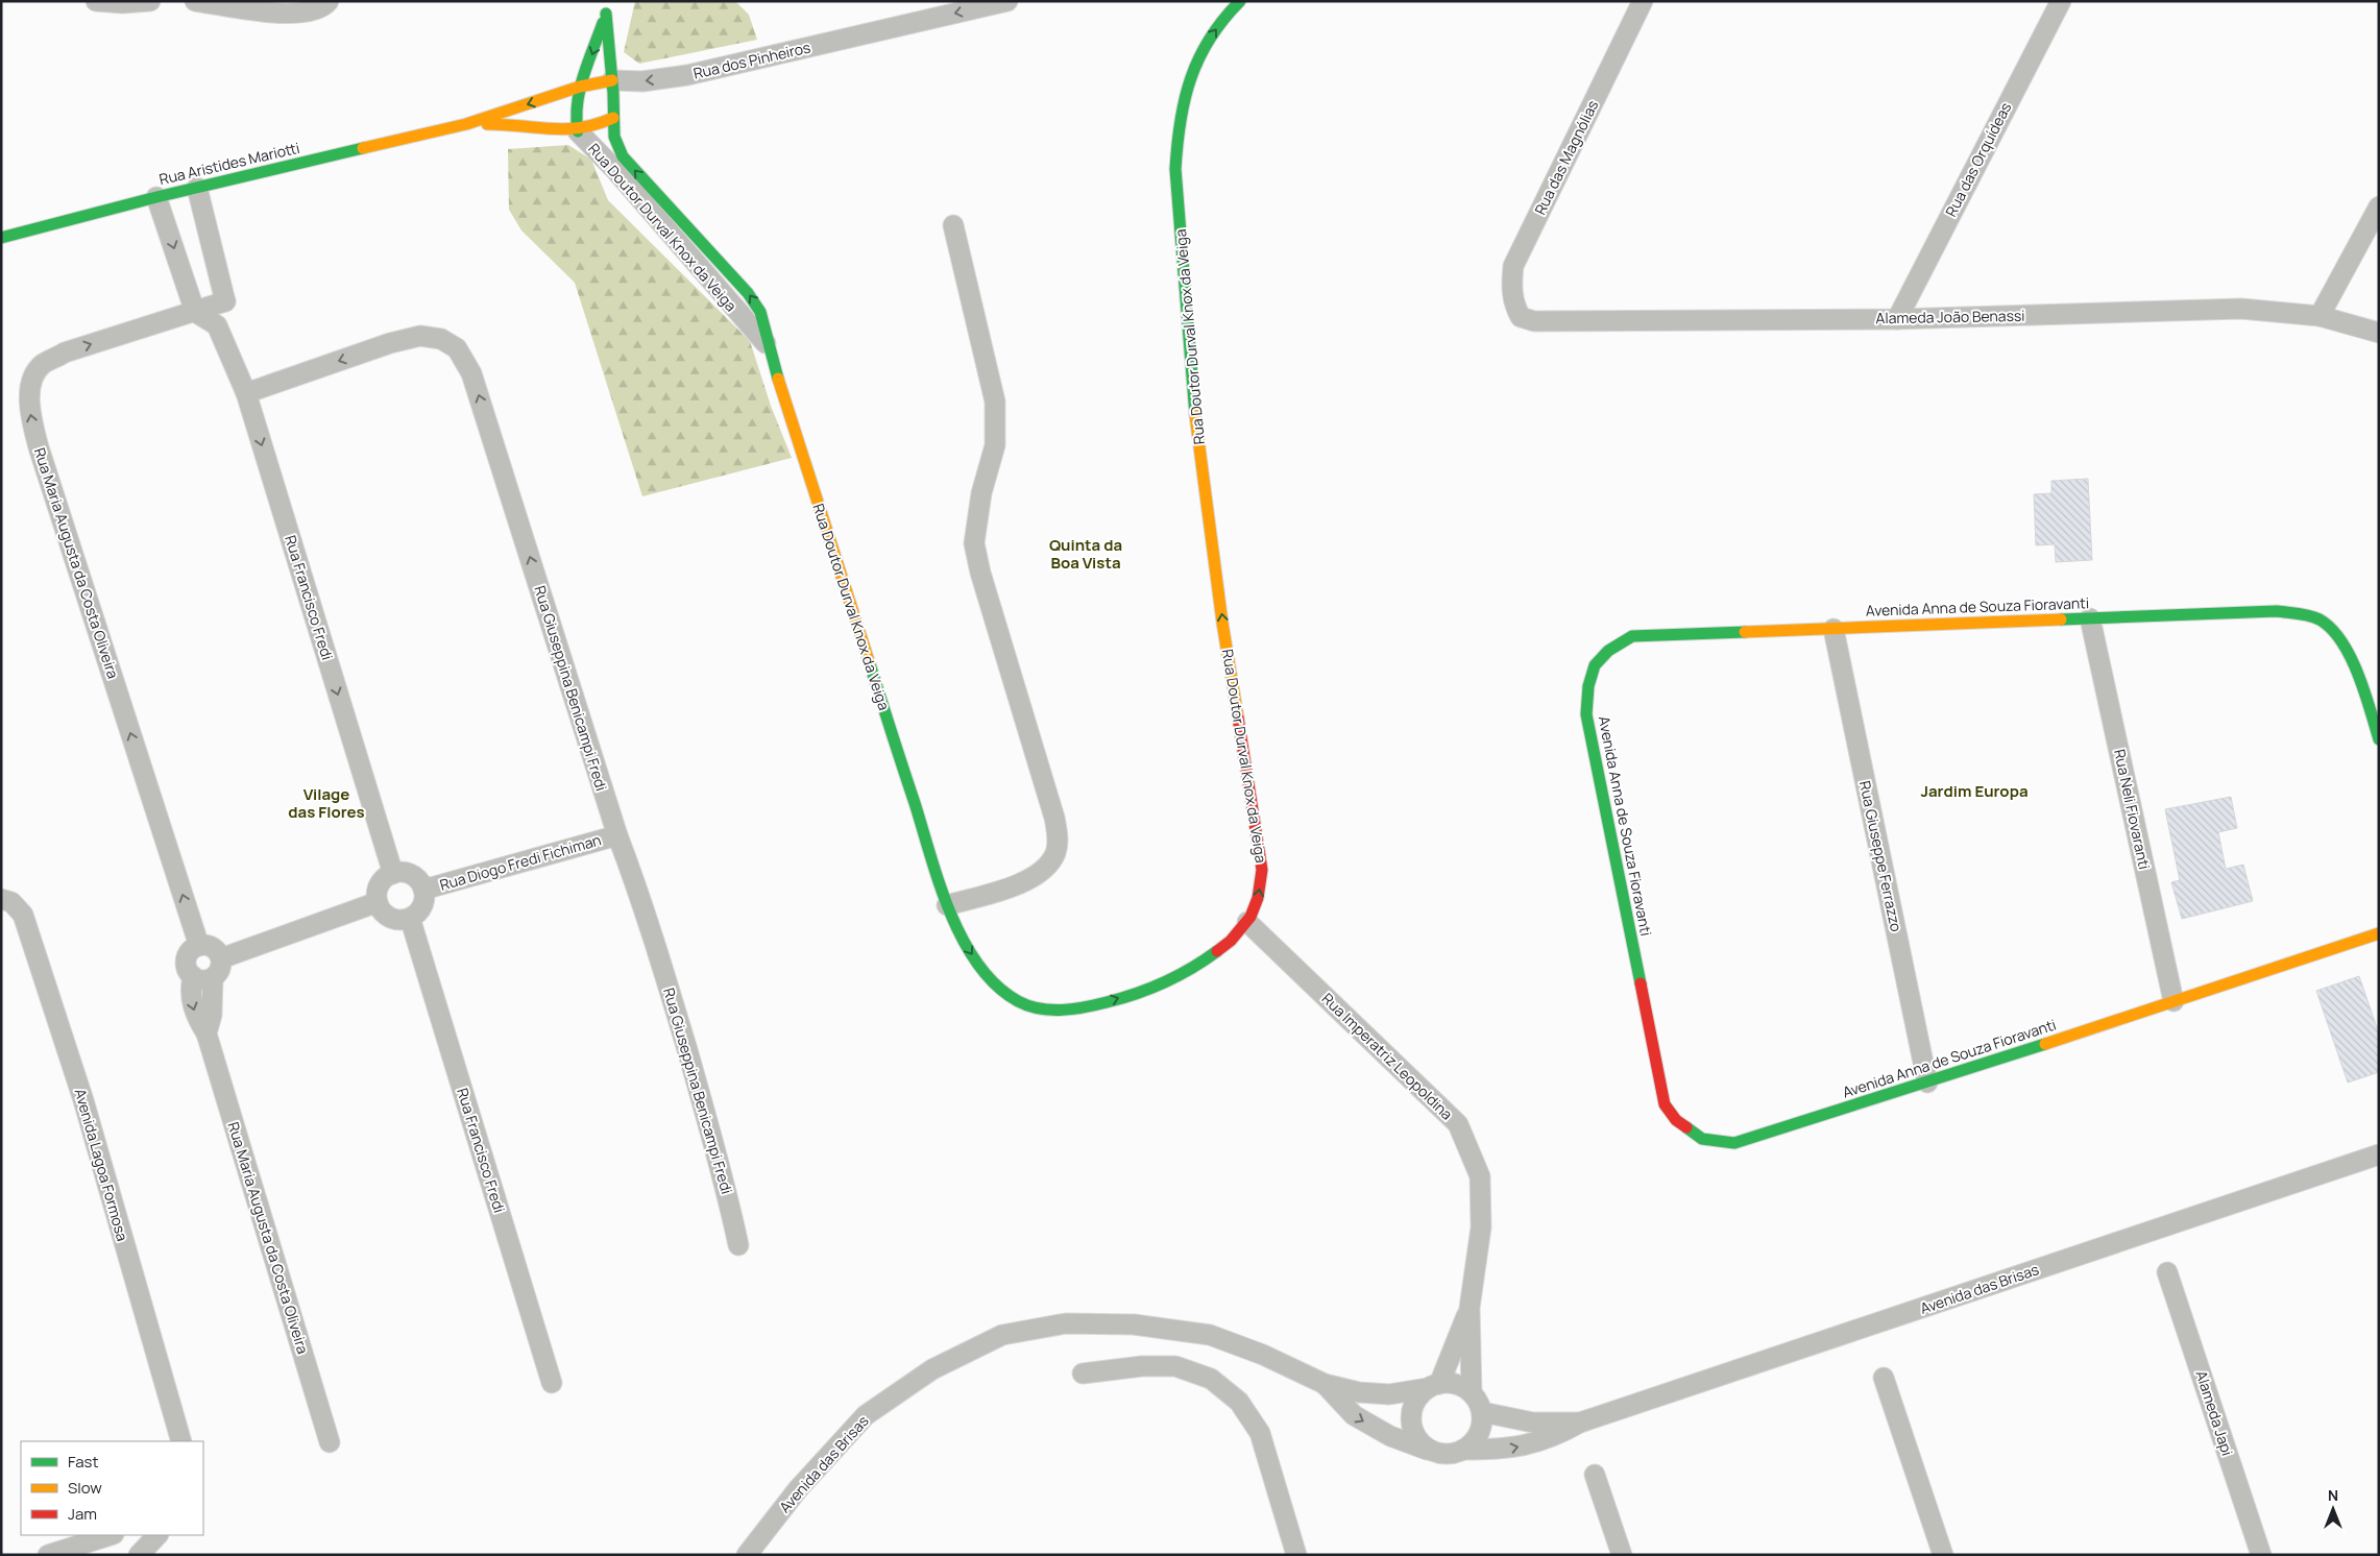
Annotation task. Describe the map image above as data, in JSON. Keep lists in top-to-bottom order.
{
  "streets": {
    "street": [
      "Rua dos Pinheiros",
      "Rua das Magnólias",
      "Rua das Orquídeas",
      "Rua Aristides Mariotti",
      "Rua Doutor Durval Knox da Veiga",
      "Alameda João Benassi",
      "Rua Maria Augusta da Costa Oliveira",
      "Rua Francisco Fredi",
      "Avenida Anna de Souza Fioravanti",
      "Rua Giuseppina Benicampi Fredi",
      "Rua Neli Fiovaranti",
      "Rua Giuseppe Ferrazzo",
      "Rua Diogo Fredi Fichiman",
      "Rua Imperatriz Leopoldina",
      "Avenida Lagoa Formosa",
      "Avenida das Brisas",
      "Alameda Japi"
    ]
  },
  "crossings": [
    ["Rua dos Pinheiros", "Rua Aristides Mariotti"],
    ["Rua das Magnólias", "Alameda João Benassi"],
    ["Rua das Orquídeas", "Alameda João Benassi"],
    ["Rua Aristides Mariotti", "Rua Doutor Durval Knox da Veiga"],
    ["Rua Doutor Durval Knox da Veiga", "Rua Imperatriz Leopoldina"],
    ["Rua Francisco Fredi", "Rua Giuseppina Benicampi Fredi"],
    ["Rua Francisco Fredi", "Rua Diogo Fredi Fichiman"],
    ["Avenida Anna de Souza Fioravanti", "Rua Neli Fiovaranti"],
    ["Avenida Anna de Souza Fioravanti", "Rua Giuseppe Ferrazzo"],
    ["Rua Giuseppina Benicampi Fredi", "Rua Diogo Fredi Fichiman"],
    ["Rua Imperatriz Leopoldina", "Avenida das Brisas"]
  ],
  "one_way": ["Rua dos Pinheiros", "Rua Francisco Fredi"],
  "districts": ["Quinta da Boa Vista", "Jardim Europa", "Vilage das Flores"],
  "legend": ["Fast", "Slow", "Jam"],
  "north": "top"
}
